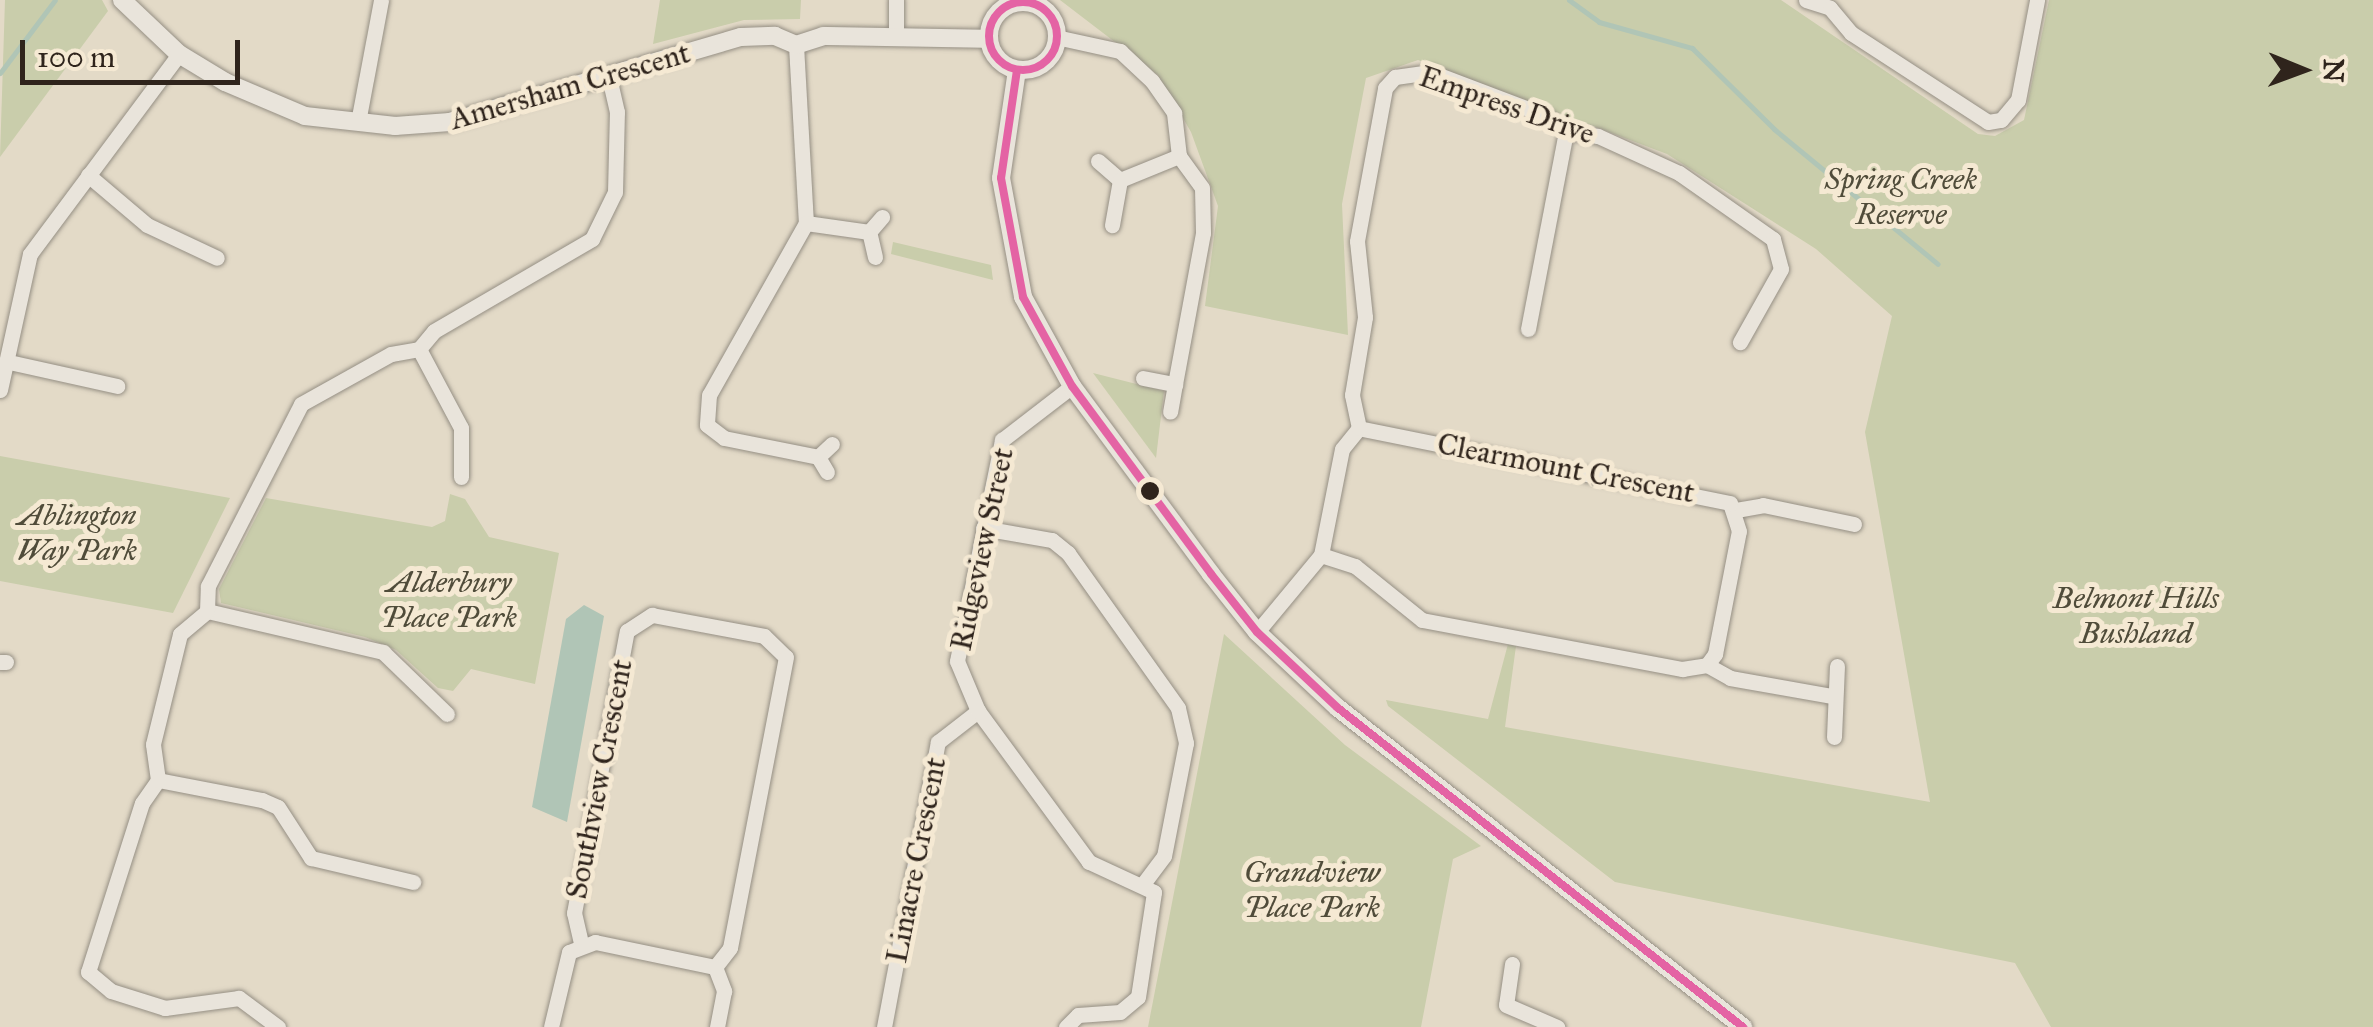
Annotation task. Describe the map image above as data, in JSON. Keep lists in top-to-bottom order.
{
  "streets": {
    "street": [
      "Amersham Crescent",
      "Empress Drive",
      "Clearmount Crescent",
      "Ridgeview Street",
      "Southview Crescent",
      "Linacre Crescent"
    ]
  },
  "crossings": [
    ["Empress Drive", "Clearmount Crescent"],
    ["Ridgeview Street", "Linacre Crescent"]
  ],
  "parks": [
    "Spring Creek Reserve",
    "Ablington Way Park",
    "Alderbury Place Park",
    "Belmont Hills Bushland",
    "Grandview Place Park"
  ],
  "scale_bar": "100 m",
  "north": "right"
}
